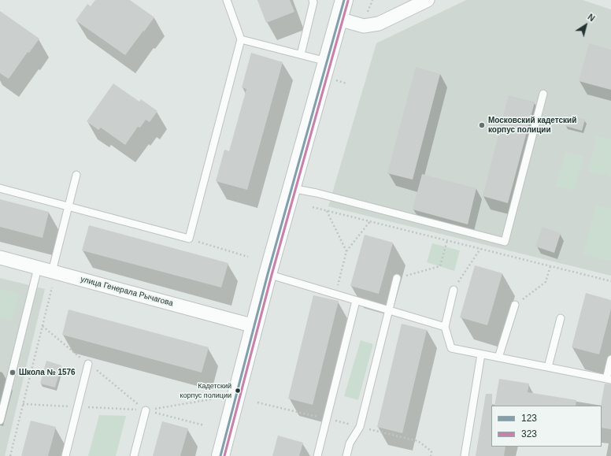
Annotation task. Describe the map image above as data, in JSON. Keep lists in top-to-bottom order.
{
  "streets": {
    "street": ["улица Генерала Рычагова"]
  },
  "places": ["Московский кадетский корпус полиции", "Школа № 1576", "Кадетский корпус полиции"],
  "lines": ["transit line 123", "transit line 323"],
  "legend": ["123", "323"],
  "north": "top right"
}
